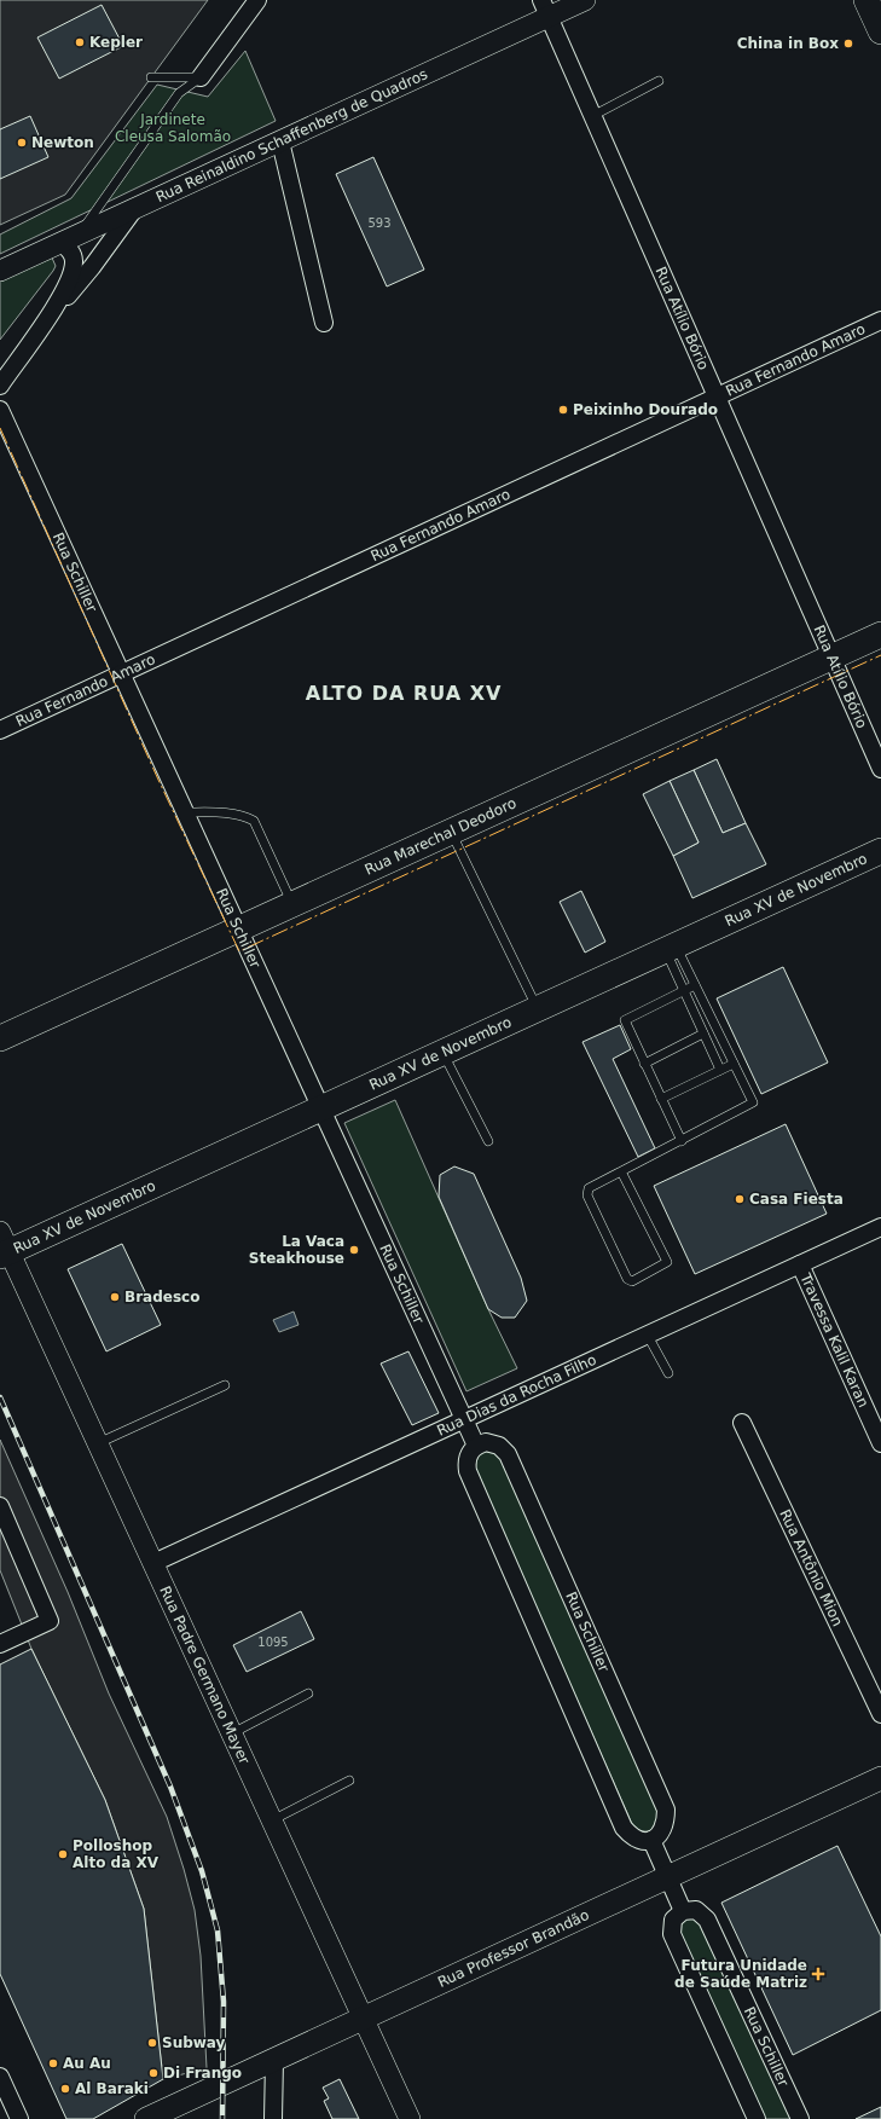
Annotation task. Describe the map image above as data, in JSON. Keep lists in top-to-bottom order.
{
  "streets": {
    "main road": ["Rua Marechal Deodoro", "Rua XV de Novembro", "Rua Professor Brandão"],
    "street": [
      "Rua Reinaldino Schaffenberg de Quadros",
      "Rua Atílio Bório",
      "Rua Fernando Amaro",
      "Rua Schiller",
      "Travessa Kalil Karan",
      "Rua Dias da Rocha Filho",
      "Rua Antônio Mion",
      "Rua Padre Germano Mayer"
    ]
  },
  "crossings": [
    ["Rua Reinaldino Schaffenberg de Quadros", "Rua Atílio Bório"],
    ["Rua Atílio Bório", "Rua Fernando Amaro"],
    ["Rua Atílio Bório", "Rua Marechal Deodoro"],
    ["Rua Fernando Amaro", "Rua Schiller"],
    ["Rua Schiller", "Rua Marechal Deodoro"],
    ["Rua Schiller", "Rua XV de Novembro"],
    ["Rua Schiller", "Rua Dias da Rocha Filho"],
    ["Rua XV de Novembro", "Rua Padre Germano Mayer"],
    ["Travessa Kalil Karan", "Rua Dias da Rocha Filho"],
    ["Rua Dias da Rocha Filho", "Rua Padre Germano Mayer"],
    ["Rua Padre Germano Mayer", "Rua Professor Brandão"]
  ],
  "districts": ["ALTO DA RUA XV"],
  "parks": ["Jardinete Cleusa Salomão"],
  "places": {
    "other": [
      "Kepler",
      "China in Box",
      "Newton",
      "Peixinho Dourado",
      "Casa Fiesta",
      "La Vaca Steakhouse",
      "Bradesco",
      "Polloshop Alto da XV",
      "Subway",
      "Au Au",
      "Di Frango",
      "Al Baraki"
    ],
    "health": ["Futura Unidade de Saúde Matriz"]
  },
  "house_numbers": ["593", "1095"]
}
